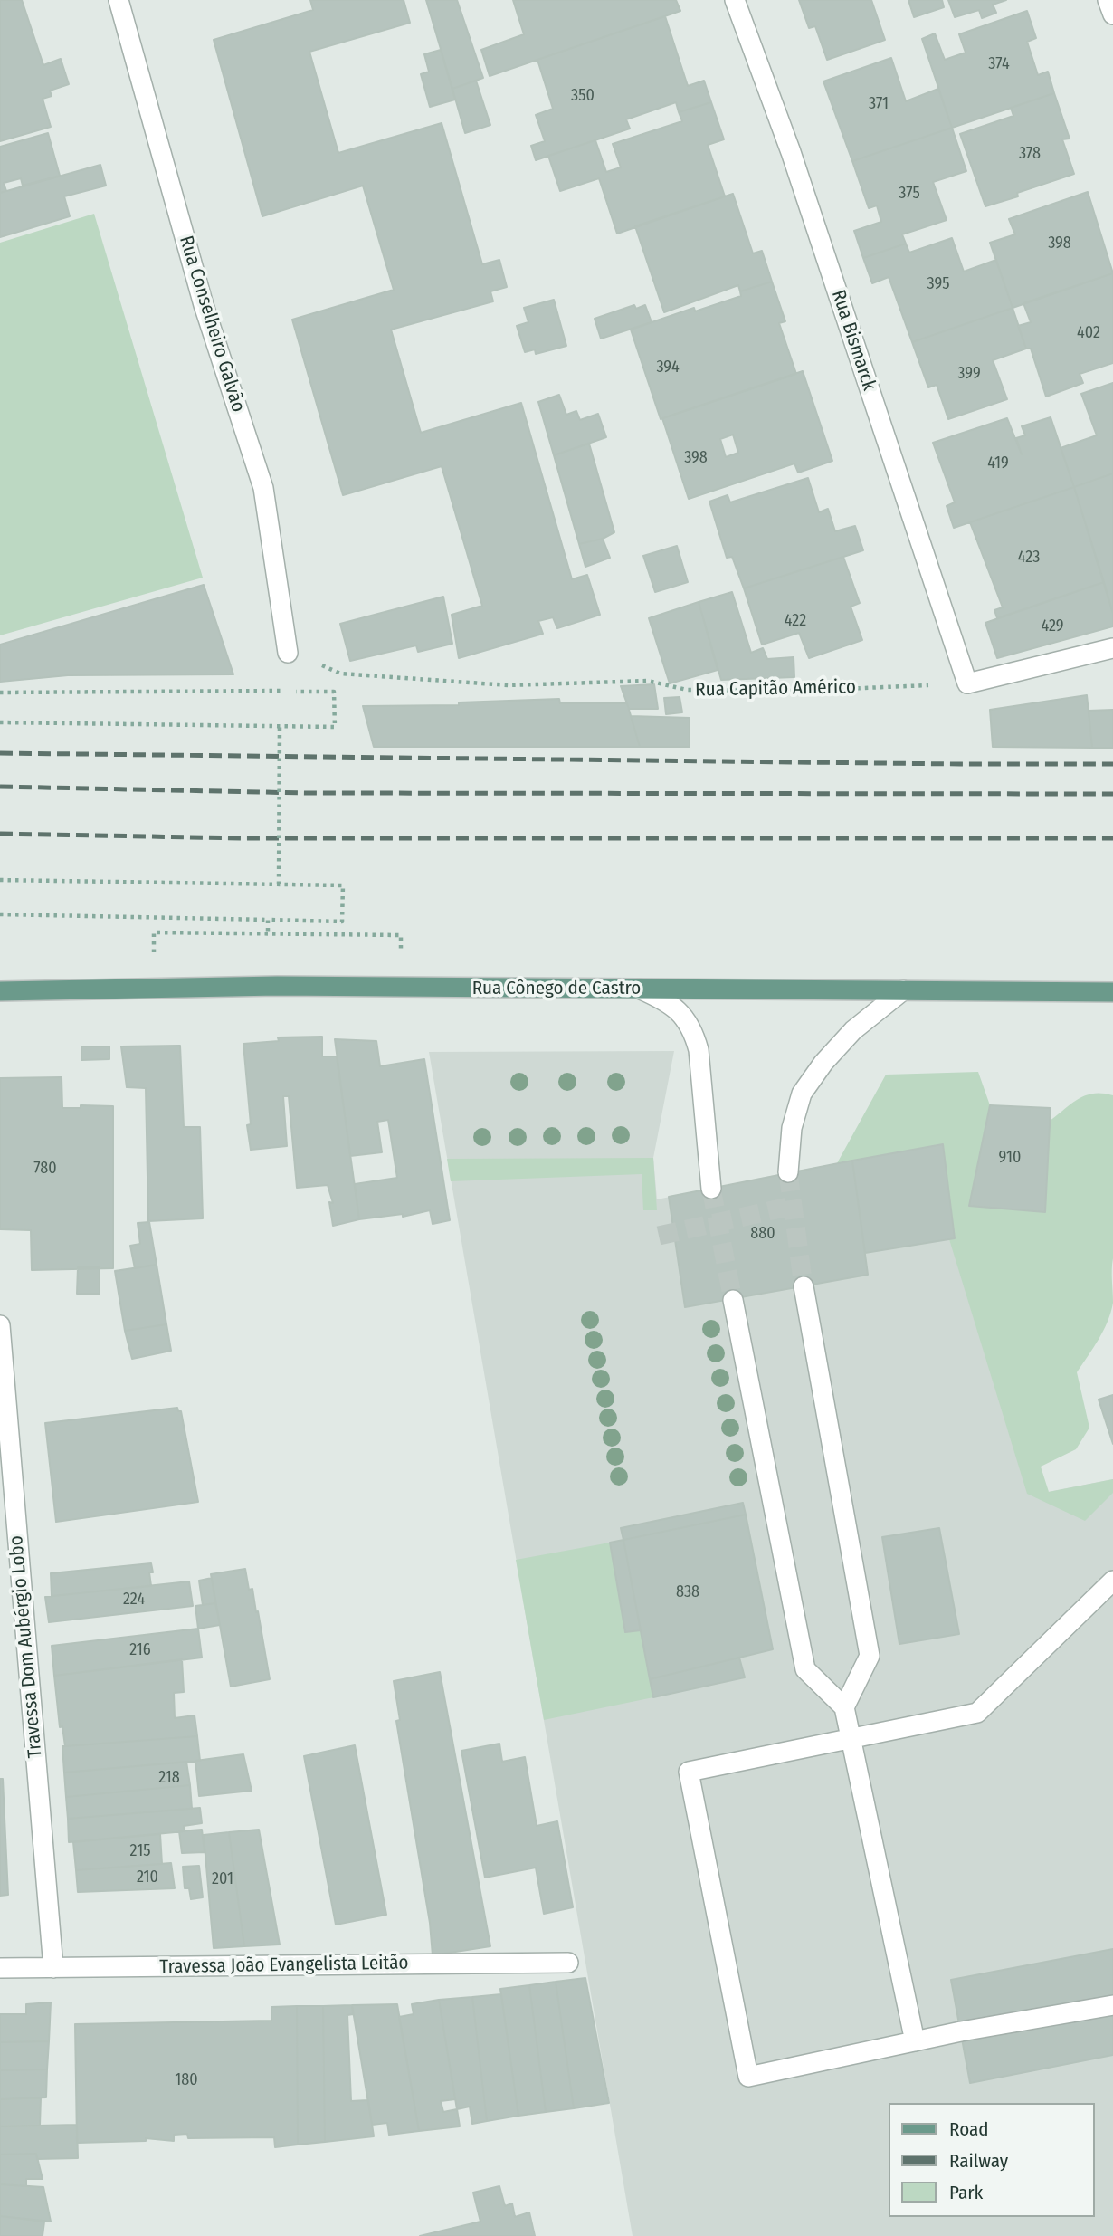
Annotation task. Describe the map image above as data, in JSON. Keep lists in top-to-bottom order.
{
  "streets": {
    "main road": ["Rua Cônego de Castro"],
    "street": [
      "Rua Conselheiro Galvão",
      "Rua Bismarck",
      "Travessa Dom Aubérgio Lobo",
      "Travessa João Evangelista Leitão"
    ],
    "path": ["Rua Capitão Américo"]
  },
  "crossings": [
    ["Rua Conselheiro Galvão", "Rua Capitão Américo"],
    ["Rua Bismarck", "Rua Capitão Américo"],
    ["Travessa Dom Aubérgio Lobo", "Travessa João Evangelista Leitão"]
  ],
  "house_numbers": [
    "374",
    "350",
    "371",
    "378",
    "375",
    "398",
    "395",
    "402",
    "394",
    "399",
    "398",
    "419",
    "423",
    "422",
    "429",
    "910",
    "780",
    "880",
    "838",
    "224",
    "216",
    "218",
    "215",
    "210",
    "201",
    "180"
  ],
  "legend": ["Road", "Railway", "Park"]
}
